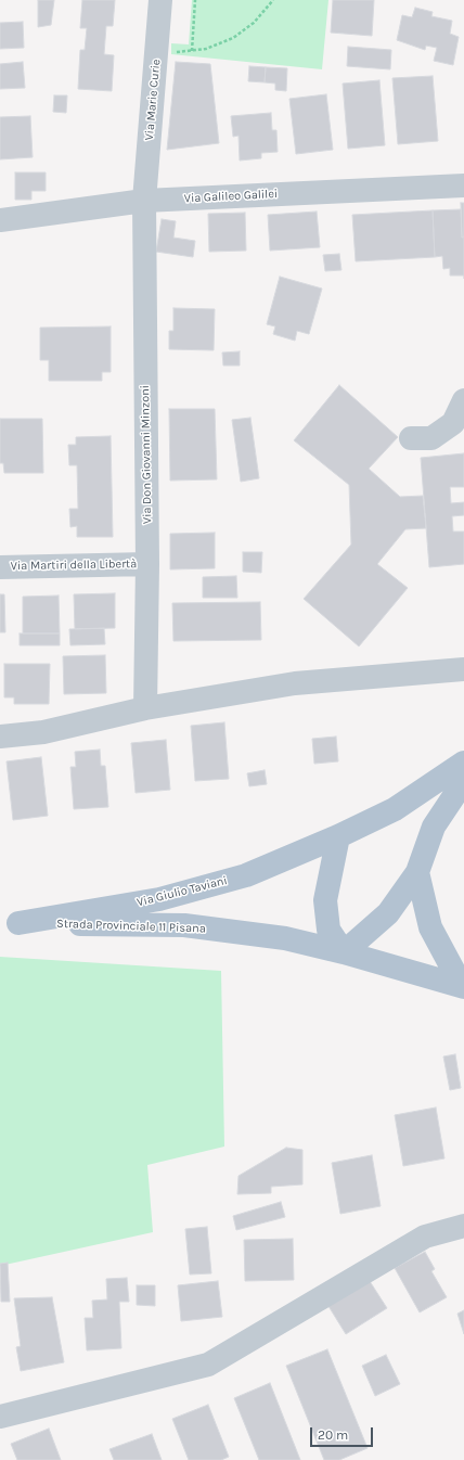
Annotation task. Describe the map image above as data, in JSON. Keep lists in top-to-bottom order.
{
  "streets": {
    "main road": ["Via Giulio Taviani", "Strada Provinciale 11 Pisana"],
    "street": [
      "Via Marie Curie",
      "Via Galileo Galilei",
      "Via Don Giovanni Minzoni",
      "Via Martiri della Libertà"
    ]
  },
  "crossings": [
    ["Via Marie Curie", "Via Galileo Galilei"],
    ["Via Marie Curie", "Via Don Giovanni Minzoni"],
    ["Via Galileo Galilei", "Via Don Giovanni Minzoni"],
    ["Via Don Giovanni Minzoni", "Via Martiri della Libertà"],
    ["Via Giulio Taviani", "Strada Provinciale 11 Pisana"]
  ],
  "scale_bar": "20 m"
}
